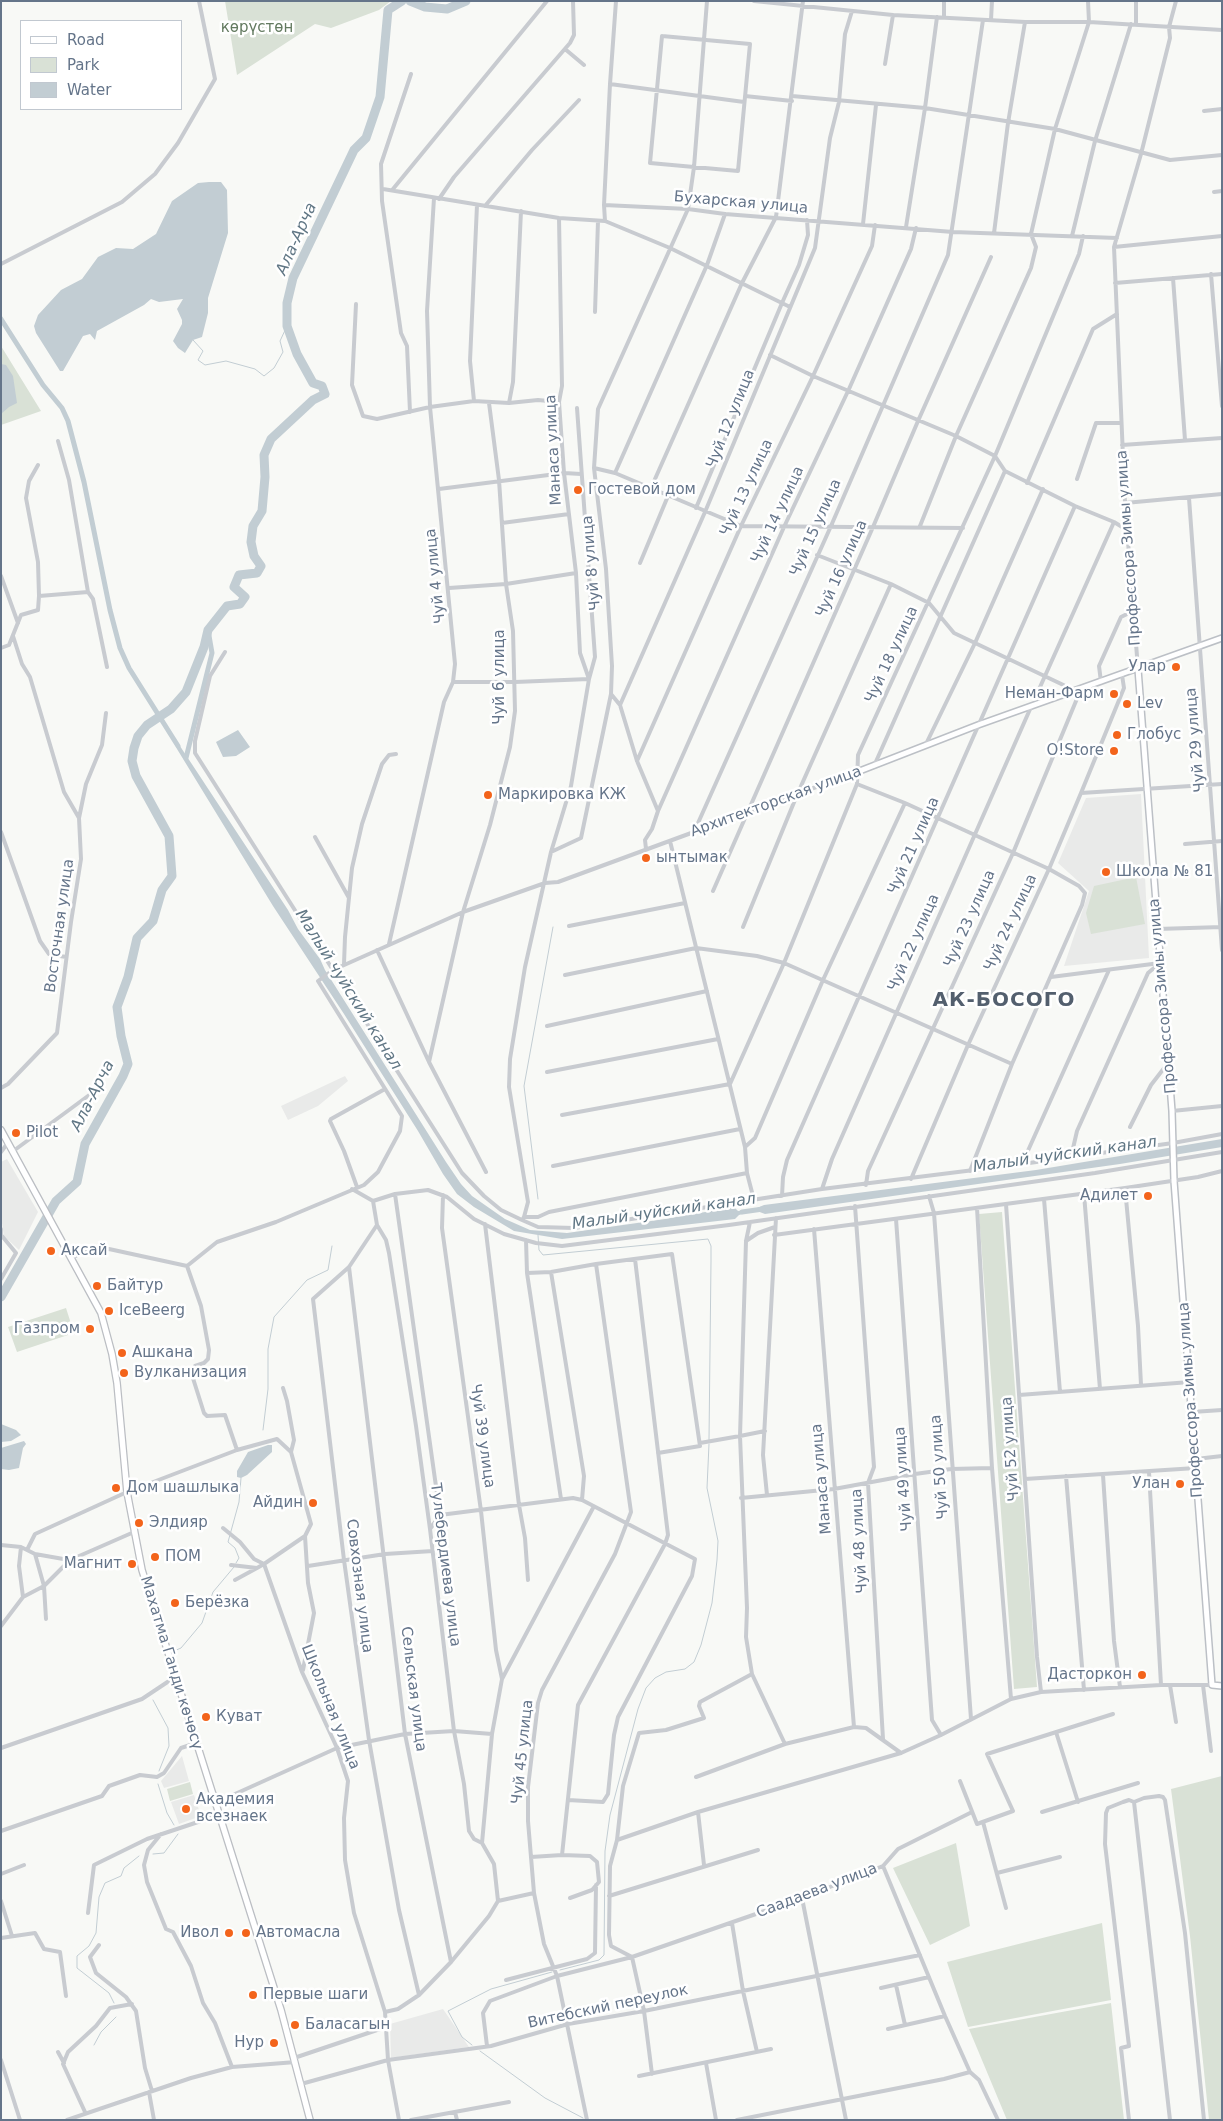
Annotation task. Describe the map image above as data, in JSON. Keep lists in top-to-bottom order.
{
  "streets": {
    "main road": ["Махатма Ганди көчөсү"],
    "street": [
      "Бухарская улица",
      "Чуй 12 улица",
      "Манаса улица",
      "Чуй 13 улица",
      "Чуй 14 улица",
      "Чуй 15 улица",
      "Профессора Зимы улица",
      "Чуй 8 улица",
      "Чуй 16 улица",
      "Чуй 4 улица",
      "Чуй 18 улица",
      "Чуй 6 улица",
      "Чуй 29 улица",
      "Архитекторская улица",
      "Чуй 21 улица",
      "Чуй 23 улица",
      "Чуй 24 улица",
      "Восточная улица",
      "Чуй 22 улица",
      "Чуй 39 улица",
      "Чуй 52 улица",
      "Чуй 50 улица",
      "Чуй 49 улица",
      "Чуй 48 улица",
      "Тулебердиева улица",
      "Совхозная улица",
      "Сельская улица",
      "Школьная улица",
      "Чуй 45 улица",
      "Саадаева улица",
      "Витебский переулок"
    ]
  },
  "crossings": [
    ["Бухарская улица", "Чуй 12 улица"],
    ["Бухарская улица", "Чуй 13 улица"],
    ["Бухарская улица", "Чуй 14 улица"],
    ["Бухарская улица", "Чуй 15 улица"],
    ["Бухарская улица", "Чуй 8 улица"],
    ["Бухарская улица", "Чуй 18 улица"],
    ["Манаса улица", "Чуй 8 улица"],
    ["Манаса улица", "Архитекторская улица"],
    ["Чуй 14 улица", "Архитекторская улица"],
    ["Чуй 15 улица", "Архитекторская улица"],
    ["Профессора Зимы улица", "Архитекторская улица"],
    ["Чуй 16 улица", "Архитекторская улица"],
    ["Чуй 4 улица", "Архитекторская улица"],
    ["Чуй 18 улица", "Архитекторская улица"],
    ["Чуй 6 улица", "Архитекторская улица"],
    ["Чуй 29 улица", "Архитекторская улица"],
    ["Архитекторская улица", "Чуй 21 улица"],
    ["Архитекторская улица", "Чуй 23 улица"],
    ["Архитекторская улица", "Чуй 24 улица"],
    ["Архитекторская улица", "Чуй 22 улица"],
    ["Тулебердиева улица", "Совхозная улица"],
    ["Совхозная улица", "Сельская улица"],
    ["Махатма Ганди көчөсү", "Витебский переулок"],
    ["Школьная улица", "Витебский переулок"],
    ["Чуй 45 улица", "Саадаева улица"],
    ["Чуй 45 улица", "Витебский переулок"],
    ["Саадаева улица", "Витебский переулок"]
  ],
  "districts": ["АК-БОСОГО"],
  "water": ["Ала-Арча", "Малый чуйский канал"],
  "parks": ["көрүстөн"],
  "places": [
    "Гостевой дом",
    "Улар",
    "Неман-Фарм",
    "Lev",
    "Глобус",
    "O!Store",
    "Маркировка КЖ",
    "ынтымак",
    "Школа № 81",
    "Pilot",
    "Адилет",
    "Аксай",
    "Байтур",
    "IceBeerg",
    "Газпром",
    "Ашкана",
    "Вулканизация",
    "Улан",
    "Дом шашлыка",
    "Айдин",
    "Элдияр",
    "ПОМ",
    "Магнит",
    "Берёзка",
    "Дасторкон",
    "Куват",
    "Академия всезнаек",
    "Ивол",
    "Автомасла",
    "Первые шаги",
    "Баласагын",
    "Нур"
  ],
  "legend": ["Road", "Park", "Water"]
}
